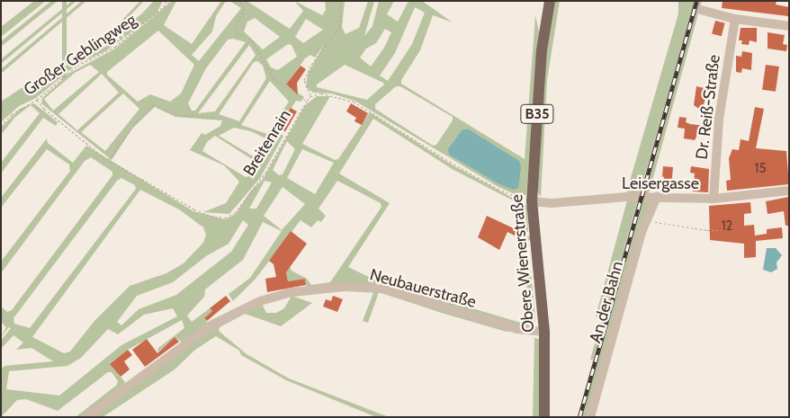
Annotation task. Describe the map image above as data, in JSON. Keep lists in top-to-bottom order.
{
  "streets": {
    "main road": ["B35", "Obere Wienerstraße"],
    "street": [
      "Dr. Reiß-Straße",
      "Leisergasse",
      "Neubauerstraße",
      "An der Bahn"
    ],
    "path": ["Großer Geblingweg", "Breitenrain"]
  },
  "crossings": [
    ["Großer Geblingweg", "Breitenrain"],
    ["Dr. Reiß-Straße", "Leisergasse"],
    ["Leisergasse", "Obere Wienerstraße"],
    ["Leisergasse", "An der Bahn"],
    ["Obere Wienerstraße", "Neubauerstraße"]
  ],
  "house_numbers": ["15", "12"]
}
